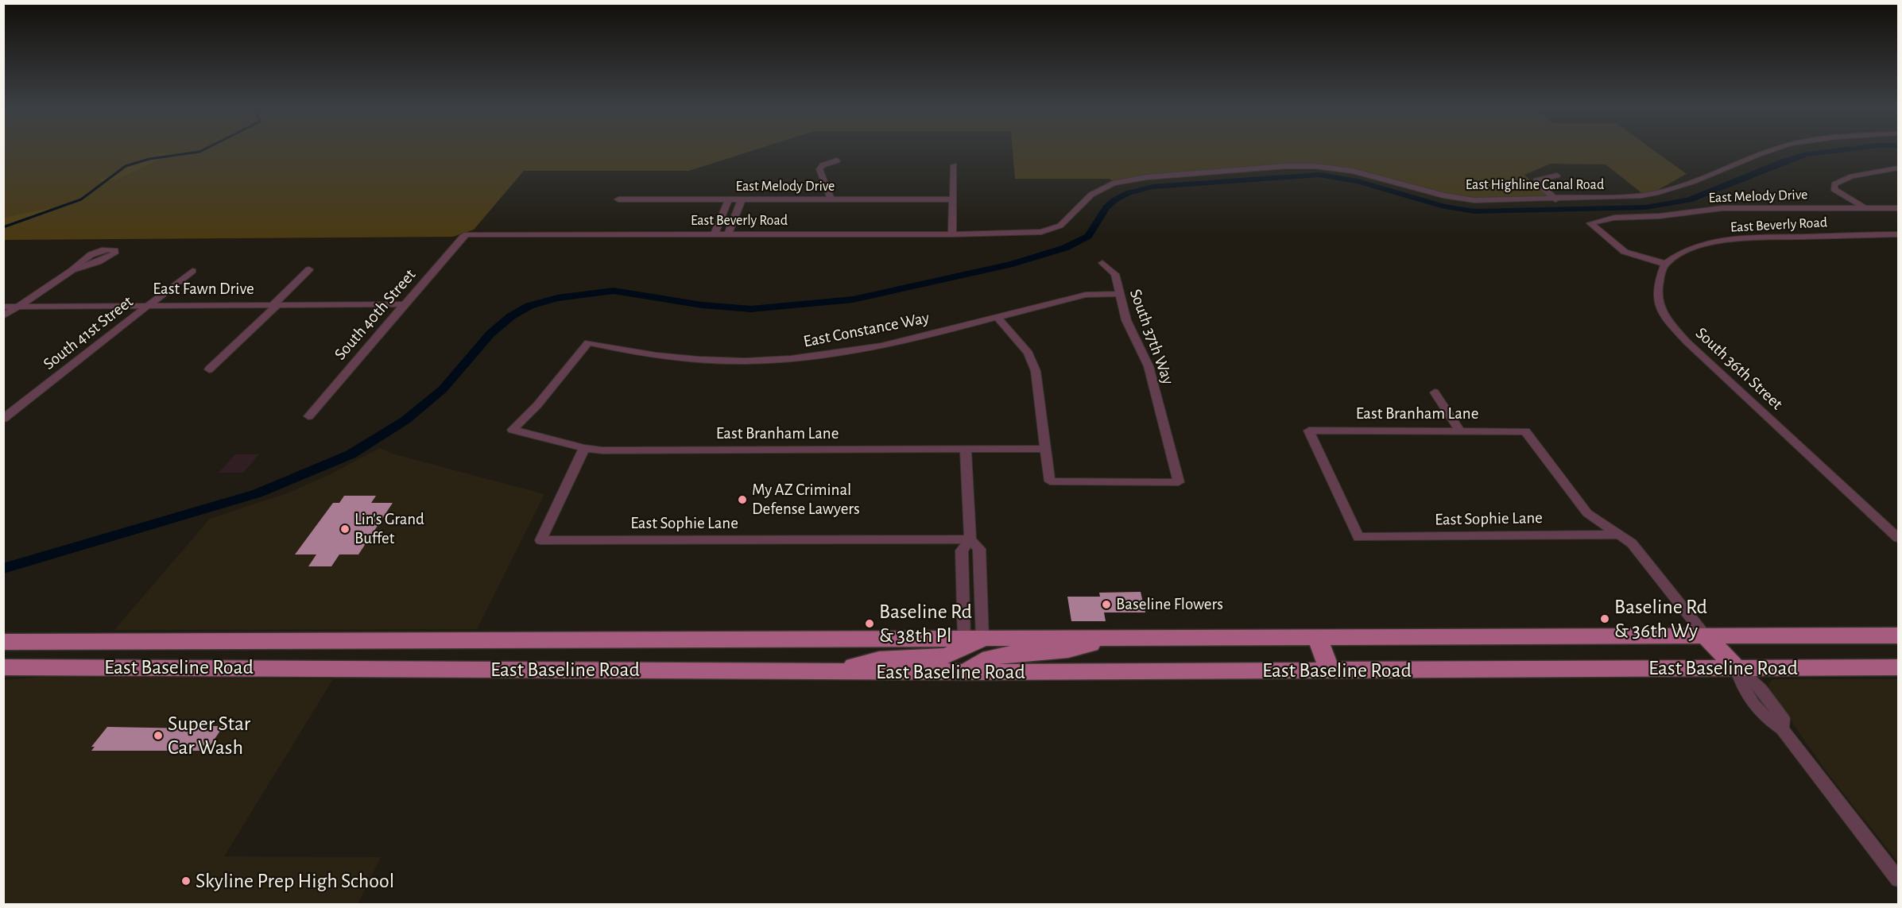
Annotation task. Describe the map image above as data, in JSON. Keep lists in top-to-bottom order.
{
  "streets": {
    "main road": ["East Baseline Road"],
    "street": [
      "East Highline Canal Road",
      "East Melody Drive",
      "East Beverly Road",
      "East Fawn Drive",
      "South 40th Street",
      "East Constance Way",
      "South 41st Street",
      "South 37th Way",
      "South 36th Street",
      "East Branham Lane",
      "East Sophie Lane"
    ]
  },
  "crossings": [
    ["East Highline Canal Road", "East Beverly Road"],
    ["East Melody Drive", "East Beverly Road"],
    ["East Melody Drive", "South 36th Street"],
    ["East Beverly Road", "South 40th Street"],
    ["East Beverly Road", "South 36th Street"],
    ["East Fawn Drive", "South 40th Street"],
    ["East Fawn Drive", "South 41st Street"],
    ["East Constance Way", "South 37th Way"],
    ["East Constance Way", "East Branham Lane"],
    ["South 37th Way", "East Branham Lane"],
    ["East Branham Lane", "East Sophie Lane"]
  ],
  "places": [
    "My AZ Criminal Defense Lawyers",
    "Lin's Grand Buffet",
    "Baseline Flowers",
    "Baseline Rd & 36th Wy",
    "Baseline Rd & 38th Pl",
    "Super Star Car Wash",
    "Skyline Prep High School"
  ]
}
